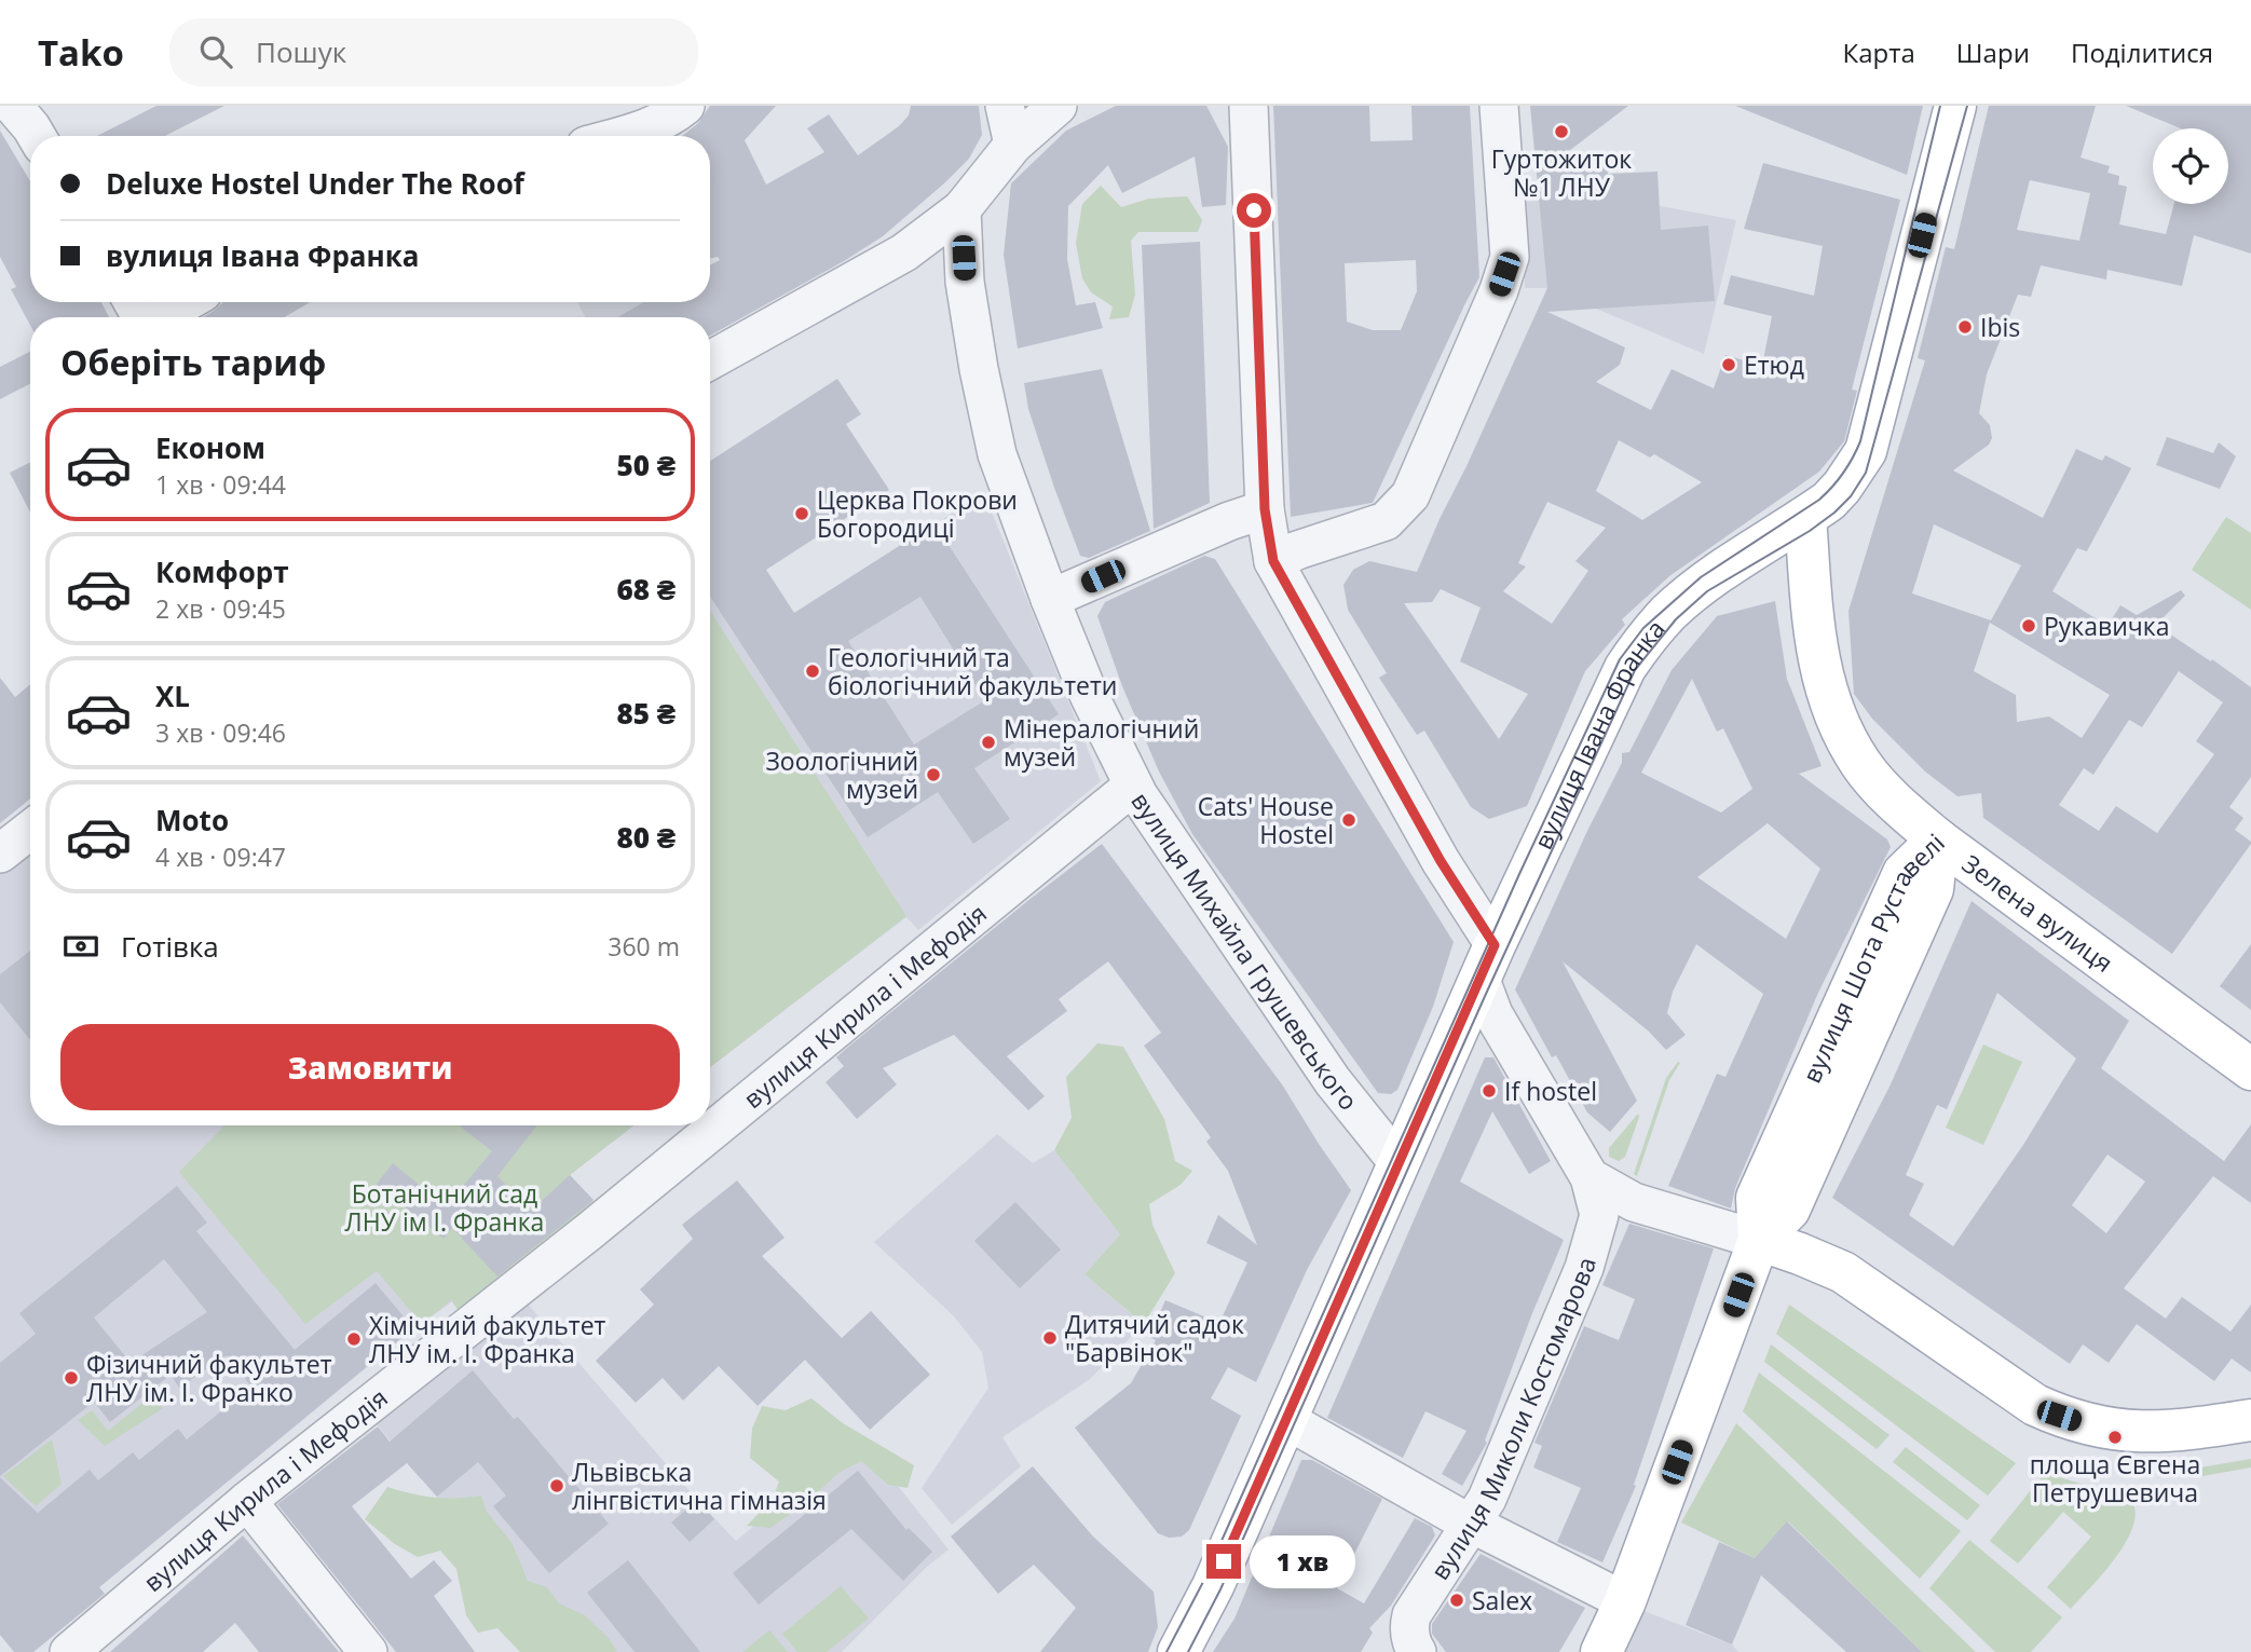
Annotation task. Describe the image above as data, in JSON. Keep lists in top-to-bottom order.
{
  "streets": {
    "main road": ["вулиця Івана Франка", "Зелена вулиця", "вулиця Шота Руставелі"],
    "street": ["вулиця Михайла Грушевського", "вулиця Кирила і Мефодія", "вулиця Миколи Костомарова"]
  },
  "crossings": [
    ["вулиця Івана Франка", "Зелена вулиця"],
    ["вулиця Івана Франка", "вулиця Михайла Грушевського"],
    ["вулиця Івана Франка", "вулиця Миколи Костомарова"],
    ["Зелена вулиця", "вулиця Шота Руставелі"],
    ["вулиця Михайла Грушевського", "вулиця Кирила і Мефодія"]
  ],
  "parks": ["Ботанічний сад ЛНУ ім І. Франка"],
  "places": [
    "Гуртожиток №1 ЛНУ",
    "Ibis",
    "Етюд",
    "Церква Покрови Богородиці",
    "Рукавичка",
    "Геологічний та біологічний факультети",
    "Мінералогічний музей",
    "Зоологічний музей",
    "Cats' House Hostel",
    "If hostel",
    "Дитячий садок \"Барвінок\"",
    "Хімічний факультет ЛНУ ім. І. Франка",
    "Фізичний факультет ЛНУ ім. І. Франко",
    "площа Євгена Петрушевича",
    "Львівська лінгвістична гімназія",
    "Salex"
  ],
  "page": {
    "header": "Tako",
    "search": "Пошук",
    "nav": ["Карта", "Шари", "Поділитися"],
    "banner": ["Deluxe Hostel Under The Roof", "вулиця Івана Франка"],
    "heading": "Оберіть тариф",
    "list": [
      {
        "name": "Економ",
        "note": "1 хв · 09:44",
        "value": "50 ₴"
      },
      {
        "name": "Комфорт",
        "note": "2 хв · 09:45",
        "value": "68 ₴"
      },
      {
        "name": "XL",
        "note": "3 хв · 09:46",
        "value": "85 ₴"
      },
      {
        "name": "Moto",
        "note": "4 хв · 09:47",
        "value": "80 ₴"
      }
    ],
    "pay": ["Готівка", "360 m"],
    "buttons": "Замовити",
    "bubble": "1 хв"
  }
}
